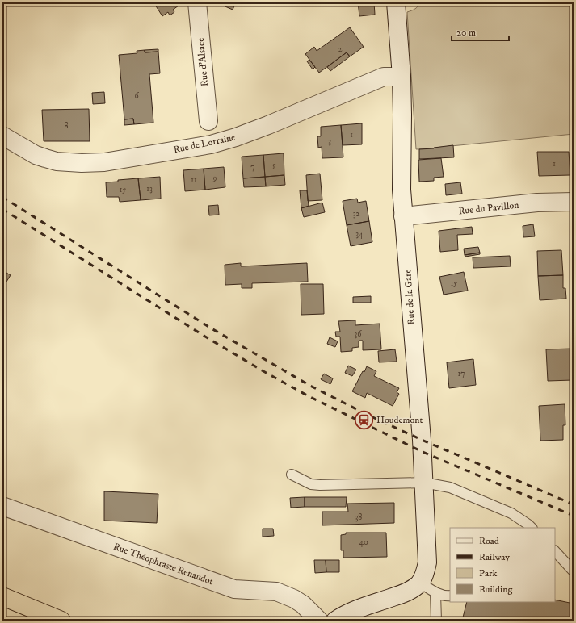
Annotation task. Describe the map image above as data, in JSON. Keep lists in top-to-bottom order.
{
  "streets": {
    "street": [
      "Rue d'Alsace",
      "Rue de Lorraine",
      "Rue du Pavillon",
      "Rue de la Gare",
      "Rue Théophraste Renaudot"
    ]
  },
  "crossings": [
    ["Rue de Lorraine", "Rue de la Gare"],
    ["Rue du Pavillon", "Rue de la Gare"]
  ],
  "places": {
    "station": ["Houdemont"]
  },
  "house_numbers": [
    "2",
    "6",
    "8",
    "1",
    "3",
    "1",
    "5",
    "7",
    "9",
    "11",
    "13",
    "15",
    "32",
    "34",
    "15",
    "36",
    "17",
    "38",
    "40"
  ],
  "legend": [
    "Road",
    "Railway",
    "Park",
    "Building"
  ],
  "scale_bar": "20 m"
}
